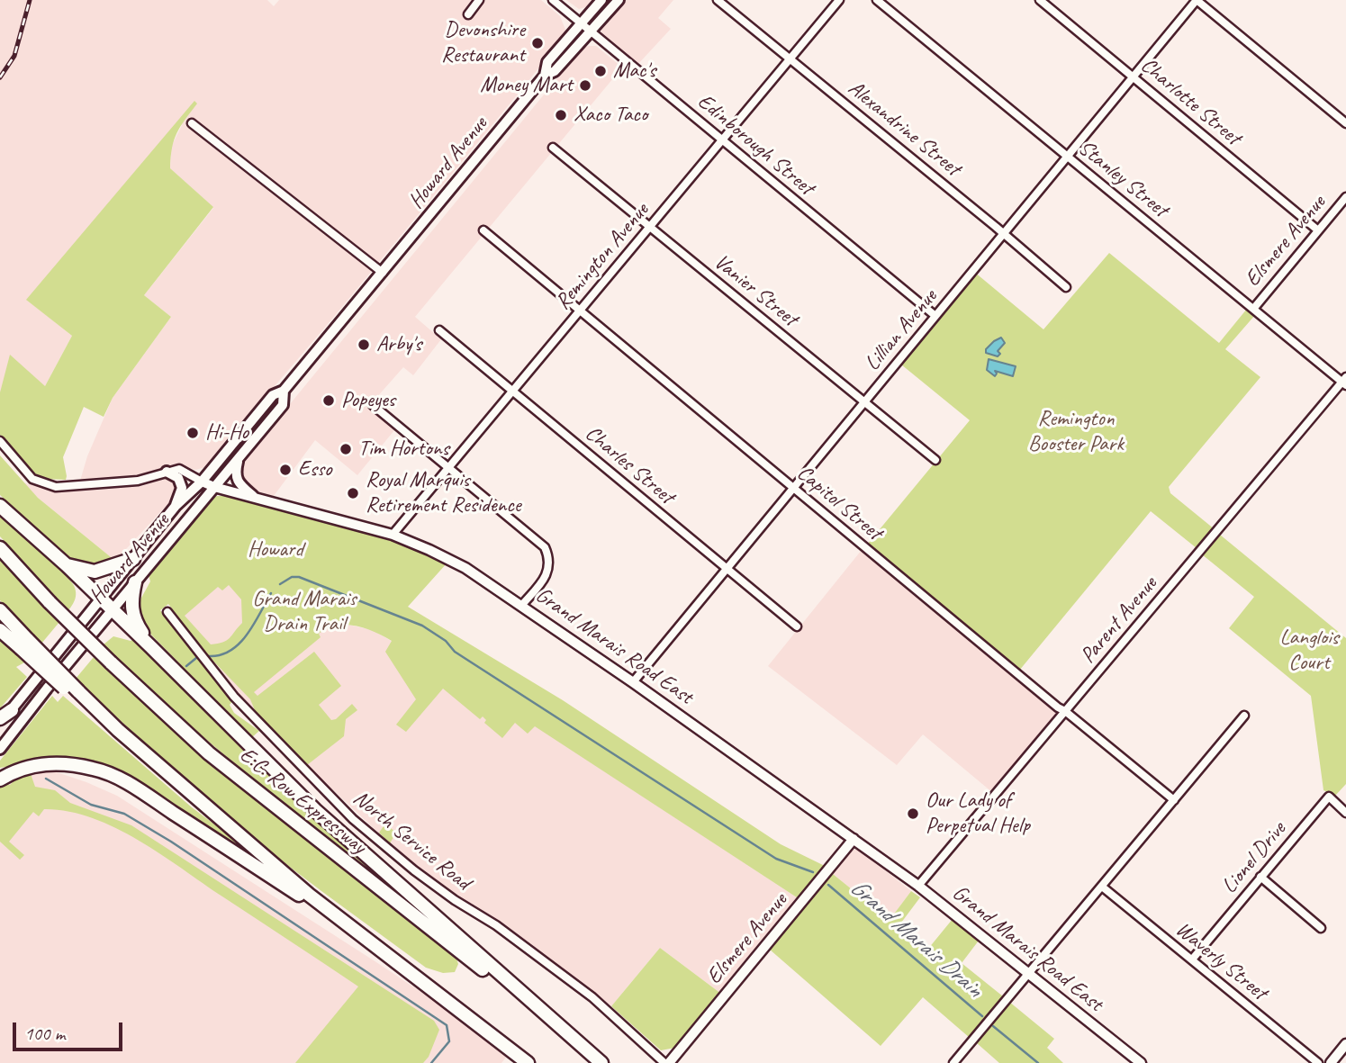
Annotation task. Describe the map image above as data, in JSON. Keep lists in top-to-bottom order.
{
  "streets": {
    "highway": ["E.C. Row Expressway"],
    "main road": ["Howard Avenue"],
    "street": [
      "Charlotte Street",
      "Alexandrine Street",
      "Edinborough Street",
      "Stanley Street",
      "Elsmere Avenue",
      "Remington Avenue",
      "Vanier Street",
      "Lillian Avenue",
      "Charles Street",
      "Capitol Street",
      "Parent Avenue",
      "Grand Marais Road East",
      "North Service Road",
      "Lionel Drive",
      "Waverly Street"
    ]
  },
  "crossings": [
    ["Charlotte Street", "Elsmere Avenue"],
    ["Charlotte Street", "Lillian Avenue"],
    ["Alexandrine Street", "Remington Avenue"],
    ["Alexandrine Street", "Lillian Avenue"],
    ["Edinborough Street", "Howard Avenue"],
    ["Edinborough Street", "Remington Avenue"],
    ["Edinborough Street", "Lillian Avenue"],
    ["Howard Avenue", "Grand Marais Road East"],
    ["Stanley Street", "Elsmere Avenue"],
    ["Stanley Street", "Lillian Avenue"],
    ["Stanley Street", "Parent Avenue"],
    ["Elsmere Avenue", "Grand Marais Road East"],
    ["Elsmere Avenue", "North Service Road"],
    ["Remington Avenue", "Vanier Street"],
    ["Remington Avenue", "Charles Street"],
    ["Remington Avenue", "Capitol Street"],
    ["Remington Avenue", "Grand Marais Road East"],
    ["Vanier Street", "Lillian Avenue"],
    ["Lillian Avenue", "Charles Street"],
    ["Lillian Avenue", "Capitol Street"],
    ["Lillian Avenue", "Grand Marais Road East"],
    ["Capitol Street", "Parent Avenue"],
    ["Parent Avenue", "Grand Marais Road East"],
    ["Lionel Drive", "Waverly Street"]
  ],
  "water": ["Grand Marais Drain"],
  "parks": [
    "Remington Booster Park",
    "Howard",
    "Grand Marais Drain Trail",
    "Langlois Court"
  ],
  "places": [
    "Devonshire Restaurant",
    "Mac's",
    "Money Mart",
    "Xaco Taco",
    "Arby's",
    "Popeyes",
    "Hi-Ho",
    "Tim Hortons",
    "Esso",
    "Royal Marquis Retirement Residence",
    "Our Lady of Perpetual Help"
  ],
  "scale_bar": "100 m"
}
